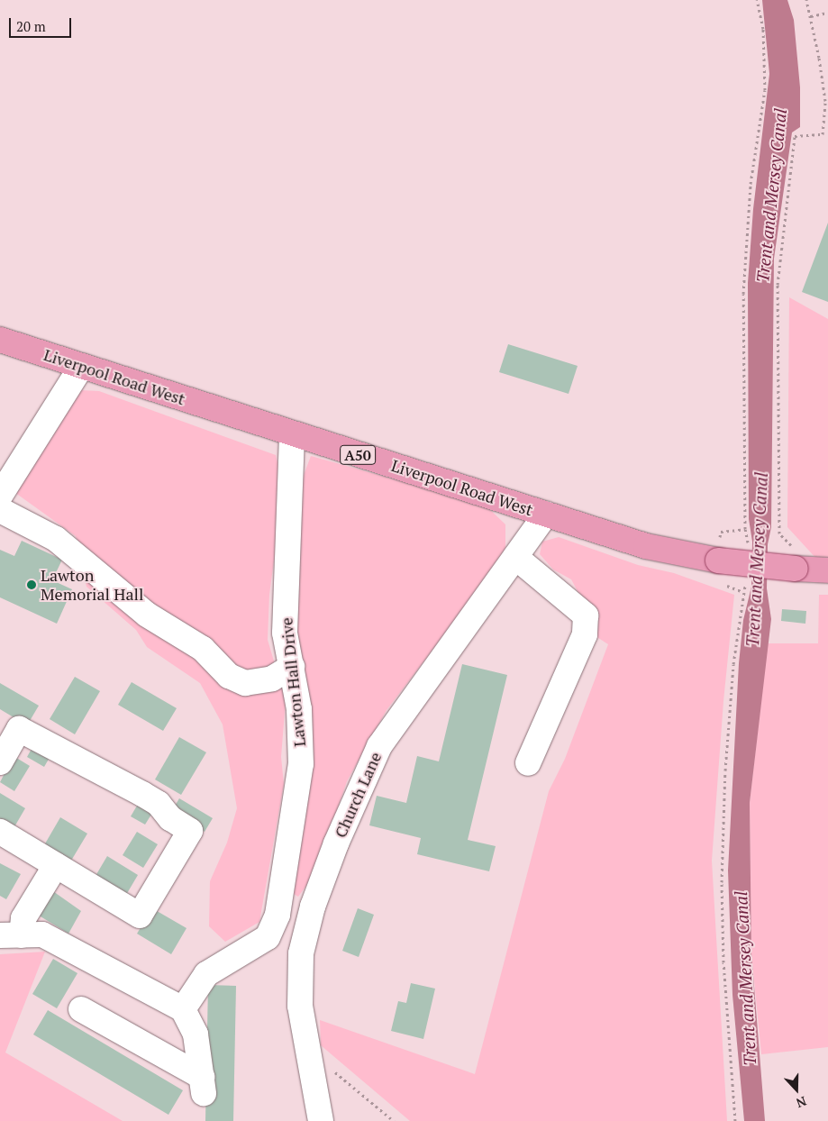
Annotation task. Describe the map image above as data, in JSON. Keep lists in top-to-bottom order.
{
  "streets": {
    "main road": ["Liverpool Road West", "A50"],
    "street": ["Lawton Hall Drive", "Church Lane"]
  },
  "crossings": [
    ["Liverpool Road West", "Lawton Hall Drive"],
    ["Liverpool Road West", "Church Lane"]
  ],
  "water": ["Trent and Mersey Canal"],
  "places": ["Lawton Memorial Hall"],
  "scale_bar": "20 m",
  "north": "bottom"
}
